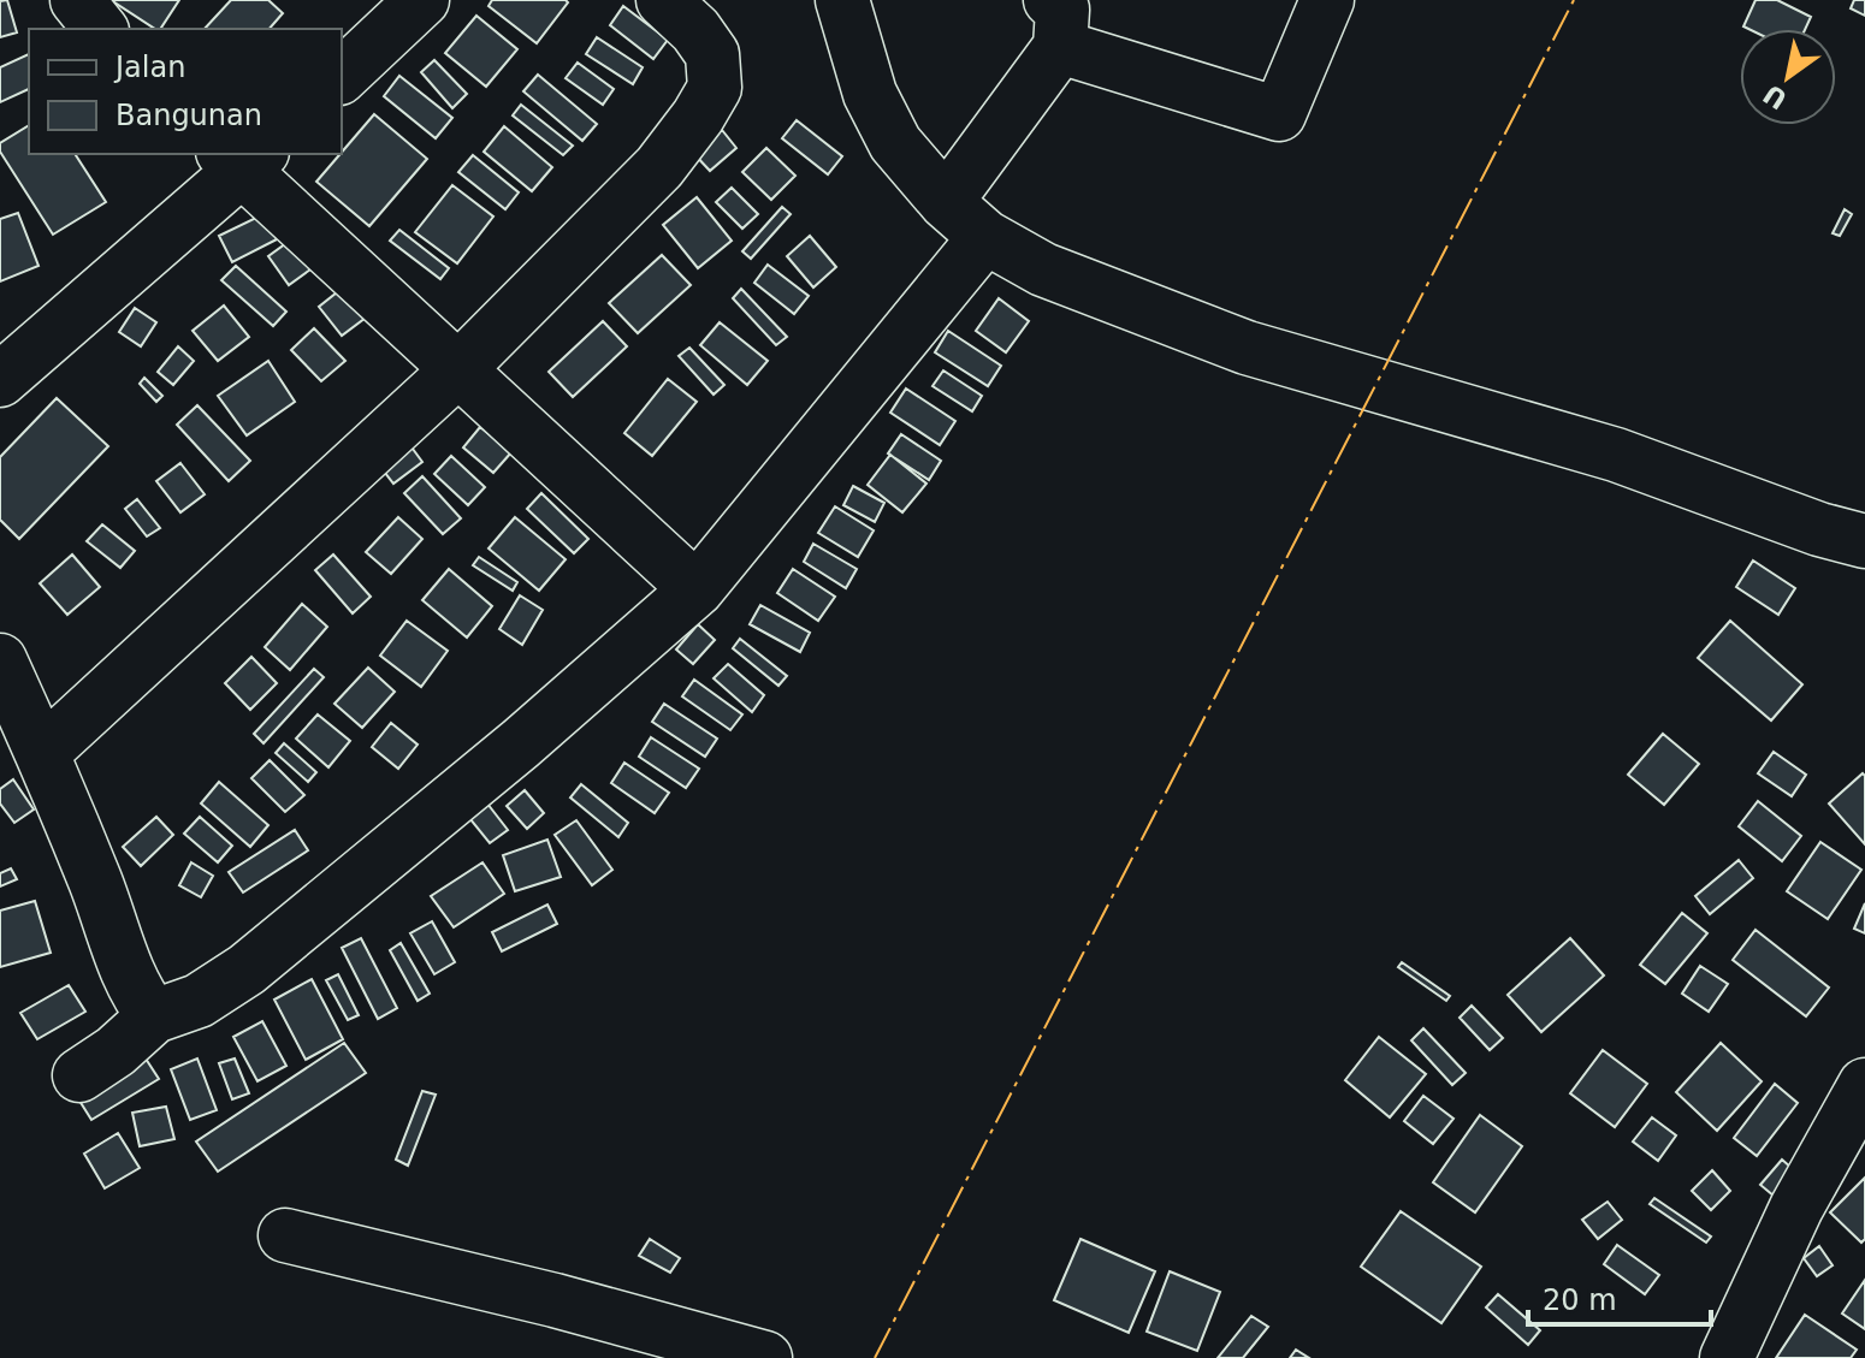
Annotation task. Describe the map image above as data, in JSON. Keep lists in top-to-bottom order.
{
  "legend": ["Jalan", "Bangunan"],
  "scale_bar": "20 m",
  "north": "bottom left"
}
